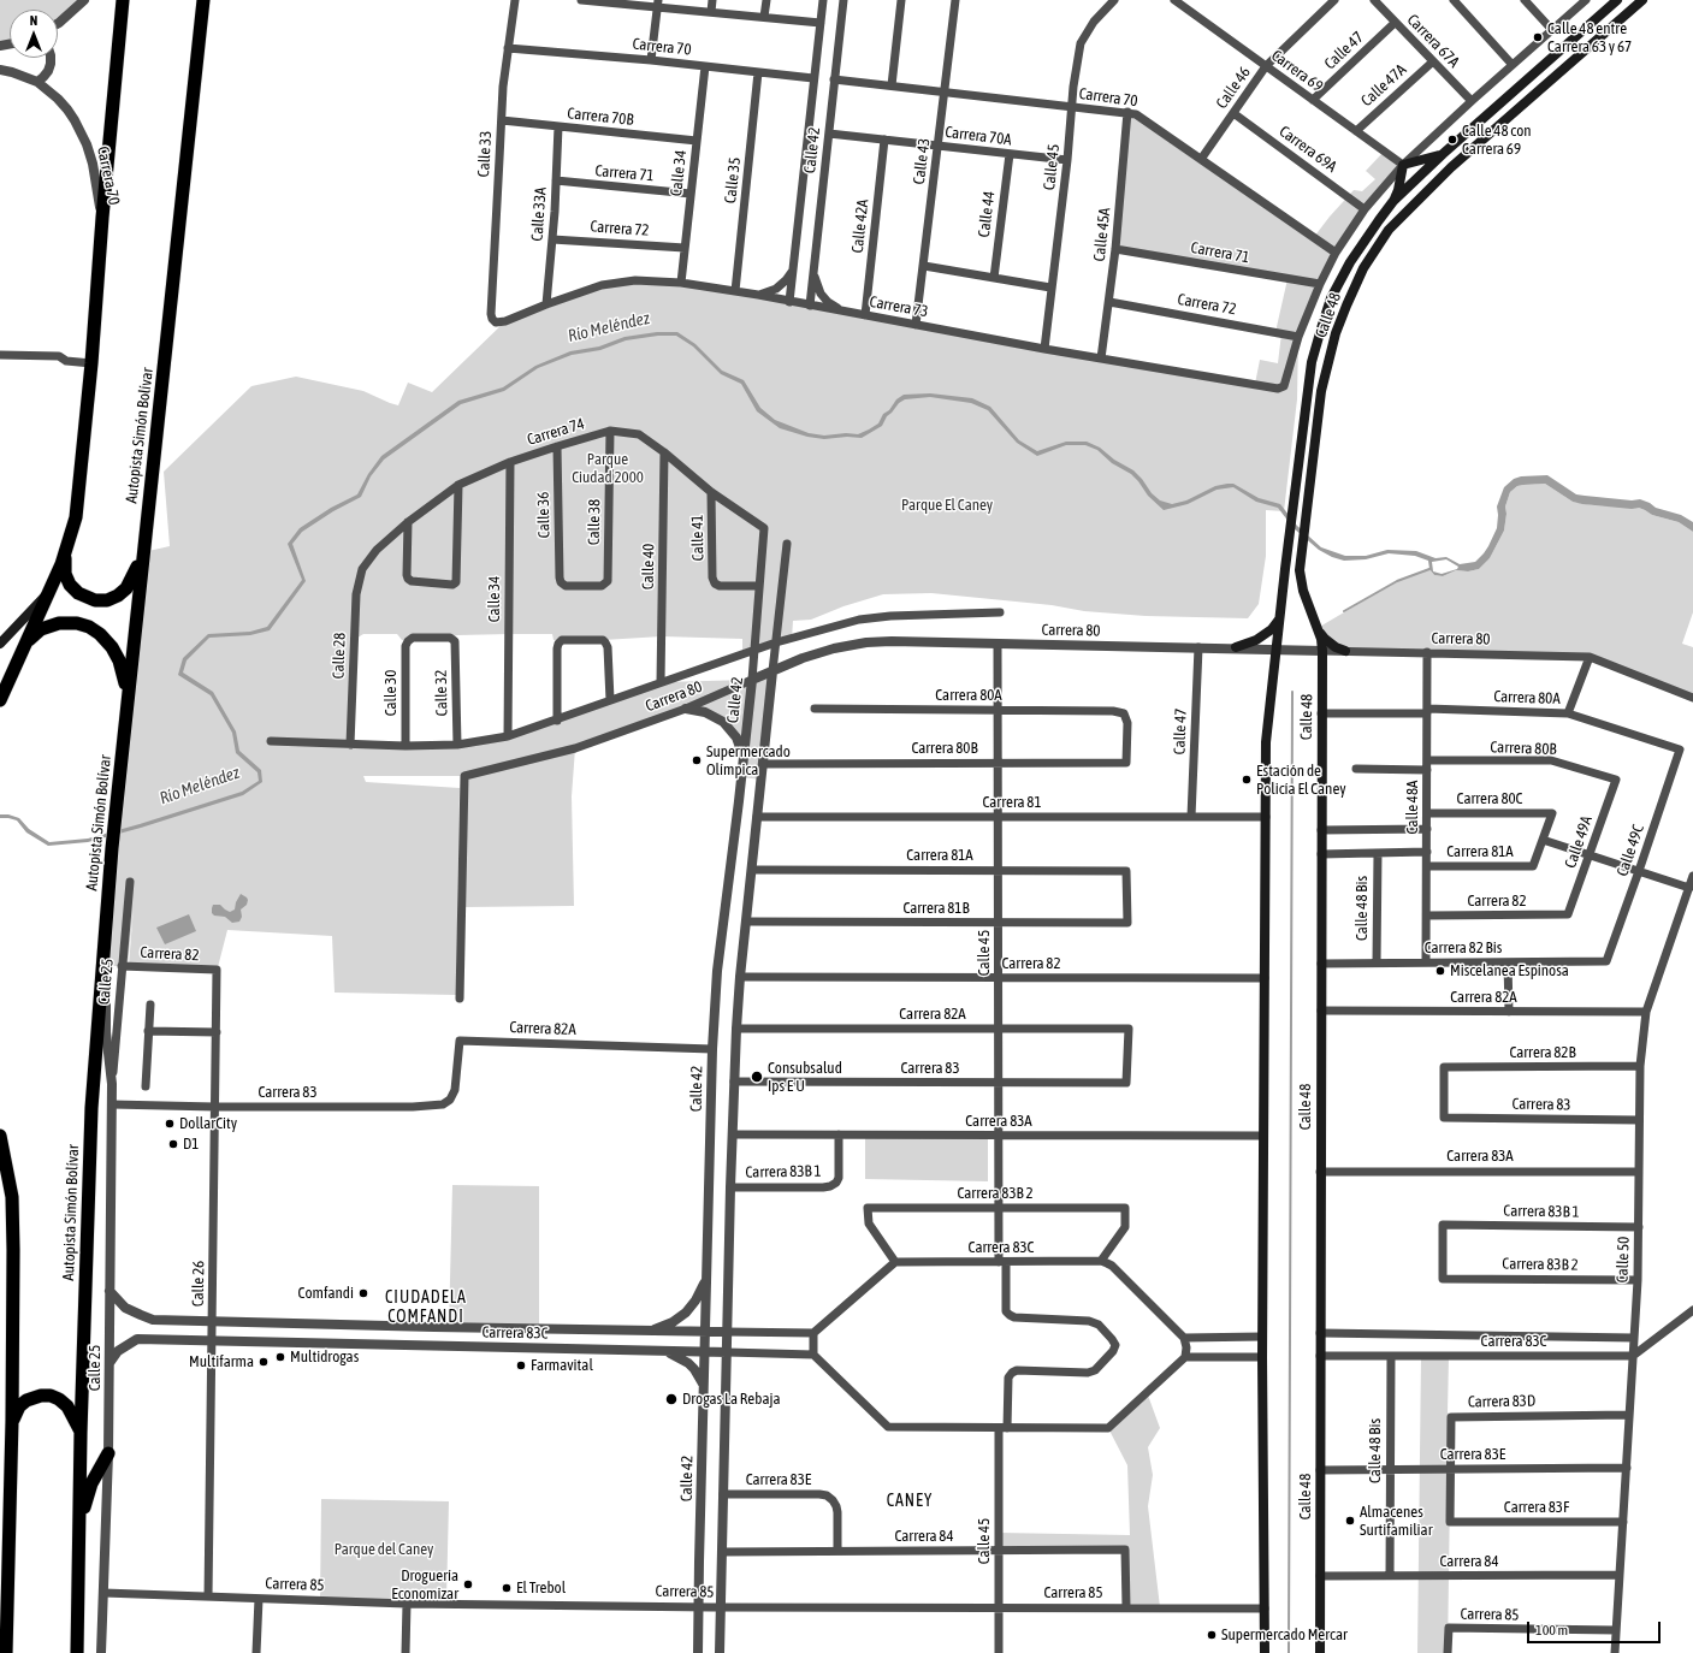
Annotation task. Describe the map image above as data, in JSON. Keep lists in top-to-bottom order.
{
  "streets": {
    "highway": ["Autopista Simón Bolívar"],
    "main road": ["Calle 48"],
    "street": [
      "Carrera 67A",
      "Carrera 70",
      "Calle 47",
      "Carrera 69",
      "Calle 47A",
      "Calle 46",
      "Carrera 70B",
      "Carrera 70A",
      "Carrera 69A",
      "Calle 42",
      "Calle 33",
      "Calle 43",
      "Calle 45",
      "Carrera 71",
      "Calle 34",
      "Calle 35",
      "Calle 33A",
      "Calle 44",
      "Calle 42A",
      "Carrera 72",
      "Calle 45A",
      "Carrera 73",
      "Carrera 74",
      "Calle 36",
      "Calle 38",
      "Calle 41",
      "Calle 40",
      "Carrera 80",
      "Calle 28",
      "Calle 30",
      "Calle 32",
      "Carrera 80A",
      "Carrera 80B",
      "Carrera 80C",
      "Carrera 81",
      "Calle 48A",
      "Calle 49A",
      "Calle 49C",
      "Carrera 81A",
      "Carrera 82",
      "Carrera 81B",
      "Calle 48 Bis",
      "Carrera 82 Bis",
      "Calle 25",
      "Carrera 82A",
      "Carrera 82B",
      "Carrera 83",
      "Carrera 83A",
      "Carrera 83B 1",
      "Carrera 83B 2",
      "Carrera 83C",
      "Calle 50",
      "Calle 26",
      "Carrera 83D",
      "Carrera 83E",
      "Carrera 83F",
      "Carrera 84",
      "Carrera 85"
    ]
  },
  "crossings": [
    ["Carrera 67A", "Calle 47"],
    ["Carrera 67A", "Calle 47A"],
    ["Carrera 67A", "Calle 48"],
    ["Carrera 70", "Calle 46"],
    ["Carrera 70", "Calle 42"],
    ["Carrera 70", "Calle 33"],
    ["Carrera 70", "Calle 43"],
    ["Carrera 70", "Calle 45"],
    ["Carrera 70", "Calle 34"],
    ["Carrera 70", "Calle 35"],
    ["Carrera 70", "Calle 45A"],
    ["Carrera 70", "Calle 48"],
    ["Calle 47", "Carrera 69"],
    ["Calle 47", "Carrera 80"],
    ["Calle 47", "Carrera 81"],
    ["Carrera 69", "Calle 47A"],
    ["Carrera 69", "Calle 46"],
    ["Carrera 69", "Calle 48"],
    ["Calle 46", "Carrera 69A"],
    ["Carrera 70B", "Calle 33"],
    ["Carrera 70B", "Calle 34"],
    ["Carrera 70B", "Calle 33A"],
    ["Carrera 70A", "Calle 42"],
    ["Carrera 70A", "Calle 43"],
    ["Carrera 70A", "Calle 45"],
    ["Carrera 70A", "Calle 44"],
    ["Carrera 70A", "Calle 42A"],
    ["Carrera 69A", "Calle 48"],
    ["Calle 42", "Carrera 73"],
    ["Calle 42", "Carrera 74"],
    ["Calle 42", "Calle 41"],
    ["Calle 42", "Carrera 80"],
    ["Calle 42", "Carrera 82A"],
    ["Calle 42", "Carrera 83C"],
    ["Calle 42", "Carrera 85"],
    ["Calle 33", "Carrera 73"],
    ["Calle 43", "Carrera 73"],
    ["Calle 45", "Carrera 73"],
    ["Calle 45", "Carrera 80"],
    ["Calle 45", "Carrera 80A"],
    ["Calle 45", "Carrera 80B"],
    ["Calle 45", "Carrera 81"],
    ["Calle 45", "Carrera 81A"],
    ["Calle 45", "Carrera 82"],
    ["Calle 45", "Carrera 81B"],
    ["Calle 45", "Carrera 82A"],
    ["Calle 45", "Carrera 83"],
    ["Calle 45", "Carrera 83A"],
    ["Calle 45", "Carrera 83B 2"],
    ["Calle 45", "Carrera 83C"],
    ["Calle 45", "Carrera 84"],
    ["Calle 45", "Carrera 85"],
    ["Carrera 71", "Calle 34"],
    ["Carrera 71", "Calle 33A"],
    ["Carrera 71", "Calle 45A"],
    ["Carrera 71", "Calle 48"],
    ["Calle 34", "Carrera 72"],
    ["Calle 34", "Carrera 73"],
    ["Calle 34", "Carrera 74"],
    ["Calle 34", "Carrera 80"],
    ["Calle 35", "Carrera 73"],
    ["Calle 33A", "Carrera 72"],
    ["Calle 33A", "Carrera 73"],
    ["Calle 42A", "Carrera 73"],
    ["Carrera 72", "Calle 45A"],
    ["Carrera 72", "Calle 48"],
    ["Calle 45A", "Carrera 73"],
    ["Carrera 73", "Calle 48"],
    ["Calle 48", "Carrera 80"],
    ["Calle 48", "Carrera 80A"],
    ["Calle 48", "Carrera 81"],
    ["Calle 48", "Carrera 82"],
    ["Calle 48", "Carrera 82 Bis"],
    ["Calle 48", "Carrera 82A"],
    ["Calle 48", "Carrera 83A"],
    ["Calle 48", "Carrera 83C"],
    ["Calle 48", "Carrera 83E"],
    ["Calle 48", "Carrera 84"],
    ["Calle 48", "Carrera 85"],
    ["Carrera 74", "Calle 36"],
    ["Carrera 74", "Calle 38"],
    ["Carrera 74", "Calle 41"],
    ["Carrera 74", "Calle 40"],
    ["Carrera 74", "Calle 28"],
    ["Autopista Simón Bolívar", "Calle 25"],
    ["Calle 36", "Calle 38"],
    ["Calle 40", "Carrera 80"],
    ["Carrera 80", "Calle 28"],
    ["Carrera 80", "Calle 30"],
    ["Carrera 80", "Calle 32"],
    ["Carrera 80", "Calle 48A"],
    ["Calle 30", "Calle 32"],
    ["Carrera 80A", "Carrera 80B"],
    ["Carrera 80A", "Calle 48A"],
    ["Carrera 80A", "Calle 49C"],
    ["Carrera 80B", "Calle 48A"],
    ["Carrera 80B", "Calle 49A"],
    ["Carrera 80C", "Calle 48A"],
    ["Carrera 80C", "Carrera 81A"],
    ["Calle 48A", "Carrera 81A"],
    ["Calle 48A", "Carrera 82"],
    ["Calle 48A", "Carrera 82 Bis"],
    ["Calle 49A", "Carrera 82"],
    ["Calle 49C", "Carrera 82 Bis"],
    ["Carrera 81A", "Carrera 81B"],
    ["Carrera 82", "Calle 25"],
    ["Carrera 82", "Calle 26"],
    ["Calle 48 Bis", "Carrera 82 Bis"],
    ["Calle 48 Bis", "Carrera 83C"],
    ["Calle 48 Bis", "Carrera 83E"],
    ["Calle 48 Bis", "Carrera 84"],
    ["Calle 25", "Carrera 83"],
    ["Calle 25", "Carrera 83C"],
    ["Calle 25", "Carrera 85"],
    ["Carrera 82A", "Carrera 83"],
    ["Carrera 82A", "Calle 50"],
    ["Carrera 82B", "Carrera 83"],
    ["Carrera 82B", "Calle 50"],
    ["Carrera 83", "Calle 50"],
    ["Carrera 83", "Calle 26"],
    ["Carrera 83A", "Carrera 83B 1"],
    ["Carrera 83A", "Calle 50"],
    ["Carrera 83B 1", "Carrera 83B 2"],
    ["Carrera 83B 1", "Calle 50"],
    ["Carrera 83B 2", "Carrera 83C"],
    ["Carrera 83B 2", "Calle 50"],
    ["Carrera 83C", "Calle 50"],
    ["Carrera 83C", "Calle 26"],
    ["Calle 50", "Carrera 83D"],
    ["Calle 50", "Carrera 83E"],
    ["Calle 50", "Carrera 83F"],
    ["Calle 50", "Carrera 84"],
    ["Calle 50", "Carrera 85"],
    ["Calle 26", "Carrera 85"],
    ["Carrera 83D", "Carrera 83E"],
    ["Carrera 83D", "Carrera 83F"],
    ["Carrera 83E", "Carrera 84"],
    ["Carrera 84", "Carrera 85"]
  ],
  "districts": ["CIUDADELA COMFANDI", "CANEY"],
  "water": ["Río Meléndez"],
  "parks": ["Parque Ciudad 2000", "Parque El Caney", "Parque del Caney"],
  "places": [
    "Calle 48 entre Carrera 63 y 67",
    "Calle 48 con Carrera 69",
    "Supermercado Olímpica",
    "Estación de Policía El Caney",
    "Miscelanea Espinosa",
    "Consubsalud Ips E U",
    "DollarCity",
    "D1",
    "Comfandi",
    "Multidrogas",
    "Multifarma",
    "Farmavital",
    "Drogas La Rebaja",
    "Almacenes Surtifamiliar",
    "Droguería Economizar",
    "El Trebol",
    "Supermercado Mercar"
  ],
  "scale_bar": "100 m",
  "north": "top"
}
